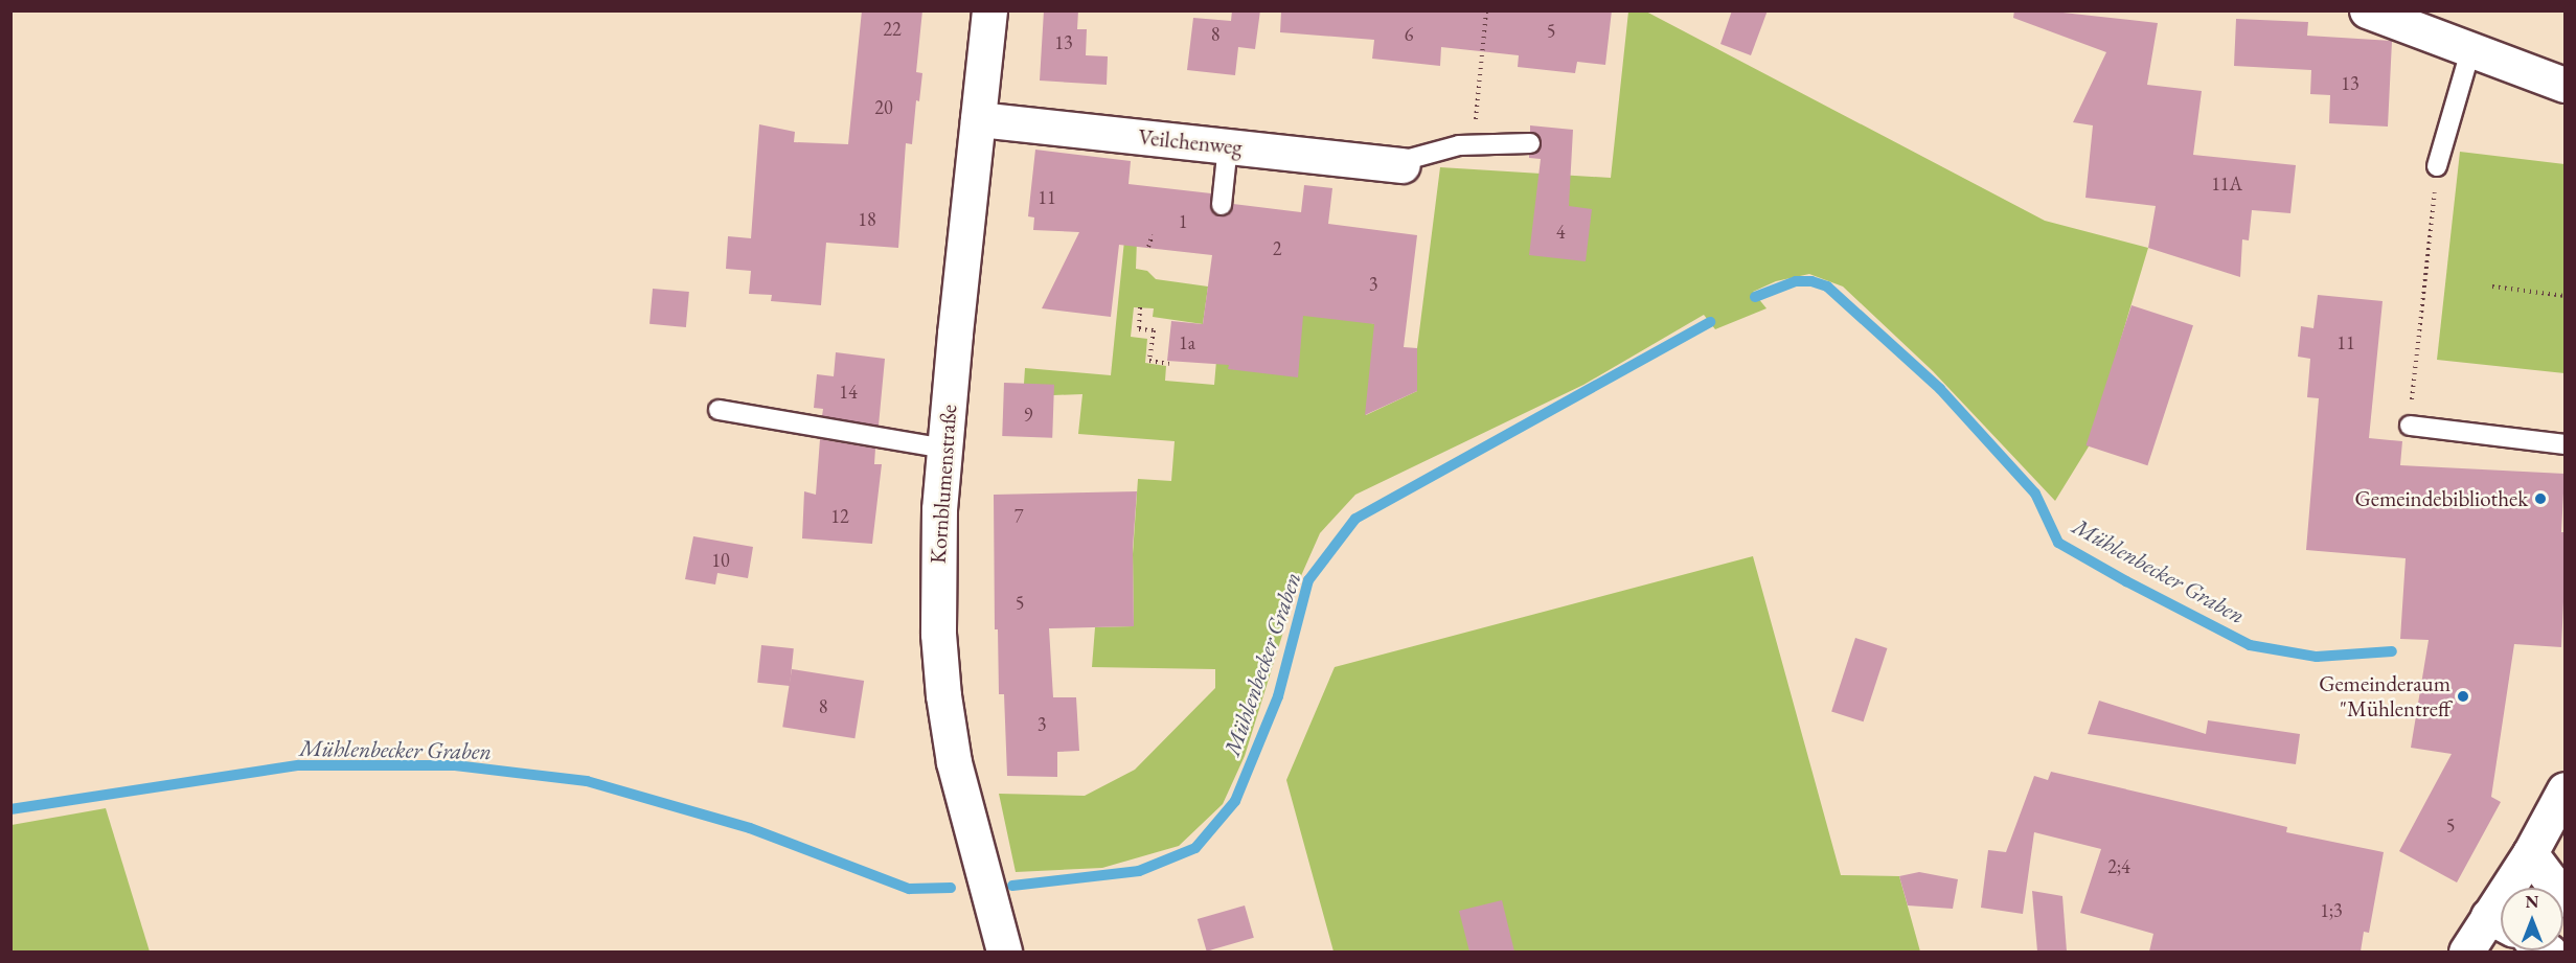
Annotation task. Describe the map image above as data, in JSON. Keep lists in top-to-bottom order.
{
  "streets": {
    "street": ["Veilchenweg", "Kornblumenstraße"]
  },
  "crossings": [
    ["Veilchenweg", "Kornblumenstraße"]
  ],
  "water": ["Mühlenbecker Graben"],
  "places": ["Gemeindebibliothek", "Gemeinderaum \"Mühlentreff"],
  "house_numbers": [
    "22",
    "5",
    "8",
    "6",
    "13",
    "13",
    "20",
    "11A",
    "11",
    "18",
    "1",
    "4",
    "2",
    "3",
    "1a",
    "11",
    "14",
    "9",
    "12",
    "7",
    "10",
    "5",
    "8",
    "3",
    "5",
    "2;4",
    "1;3"
  ],
  "north": "top"
}
